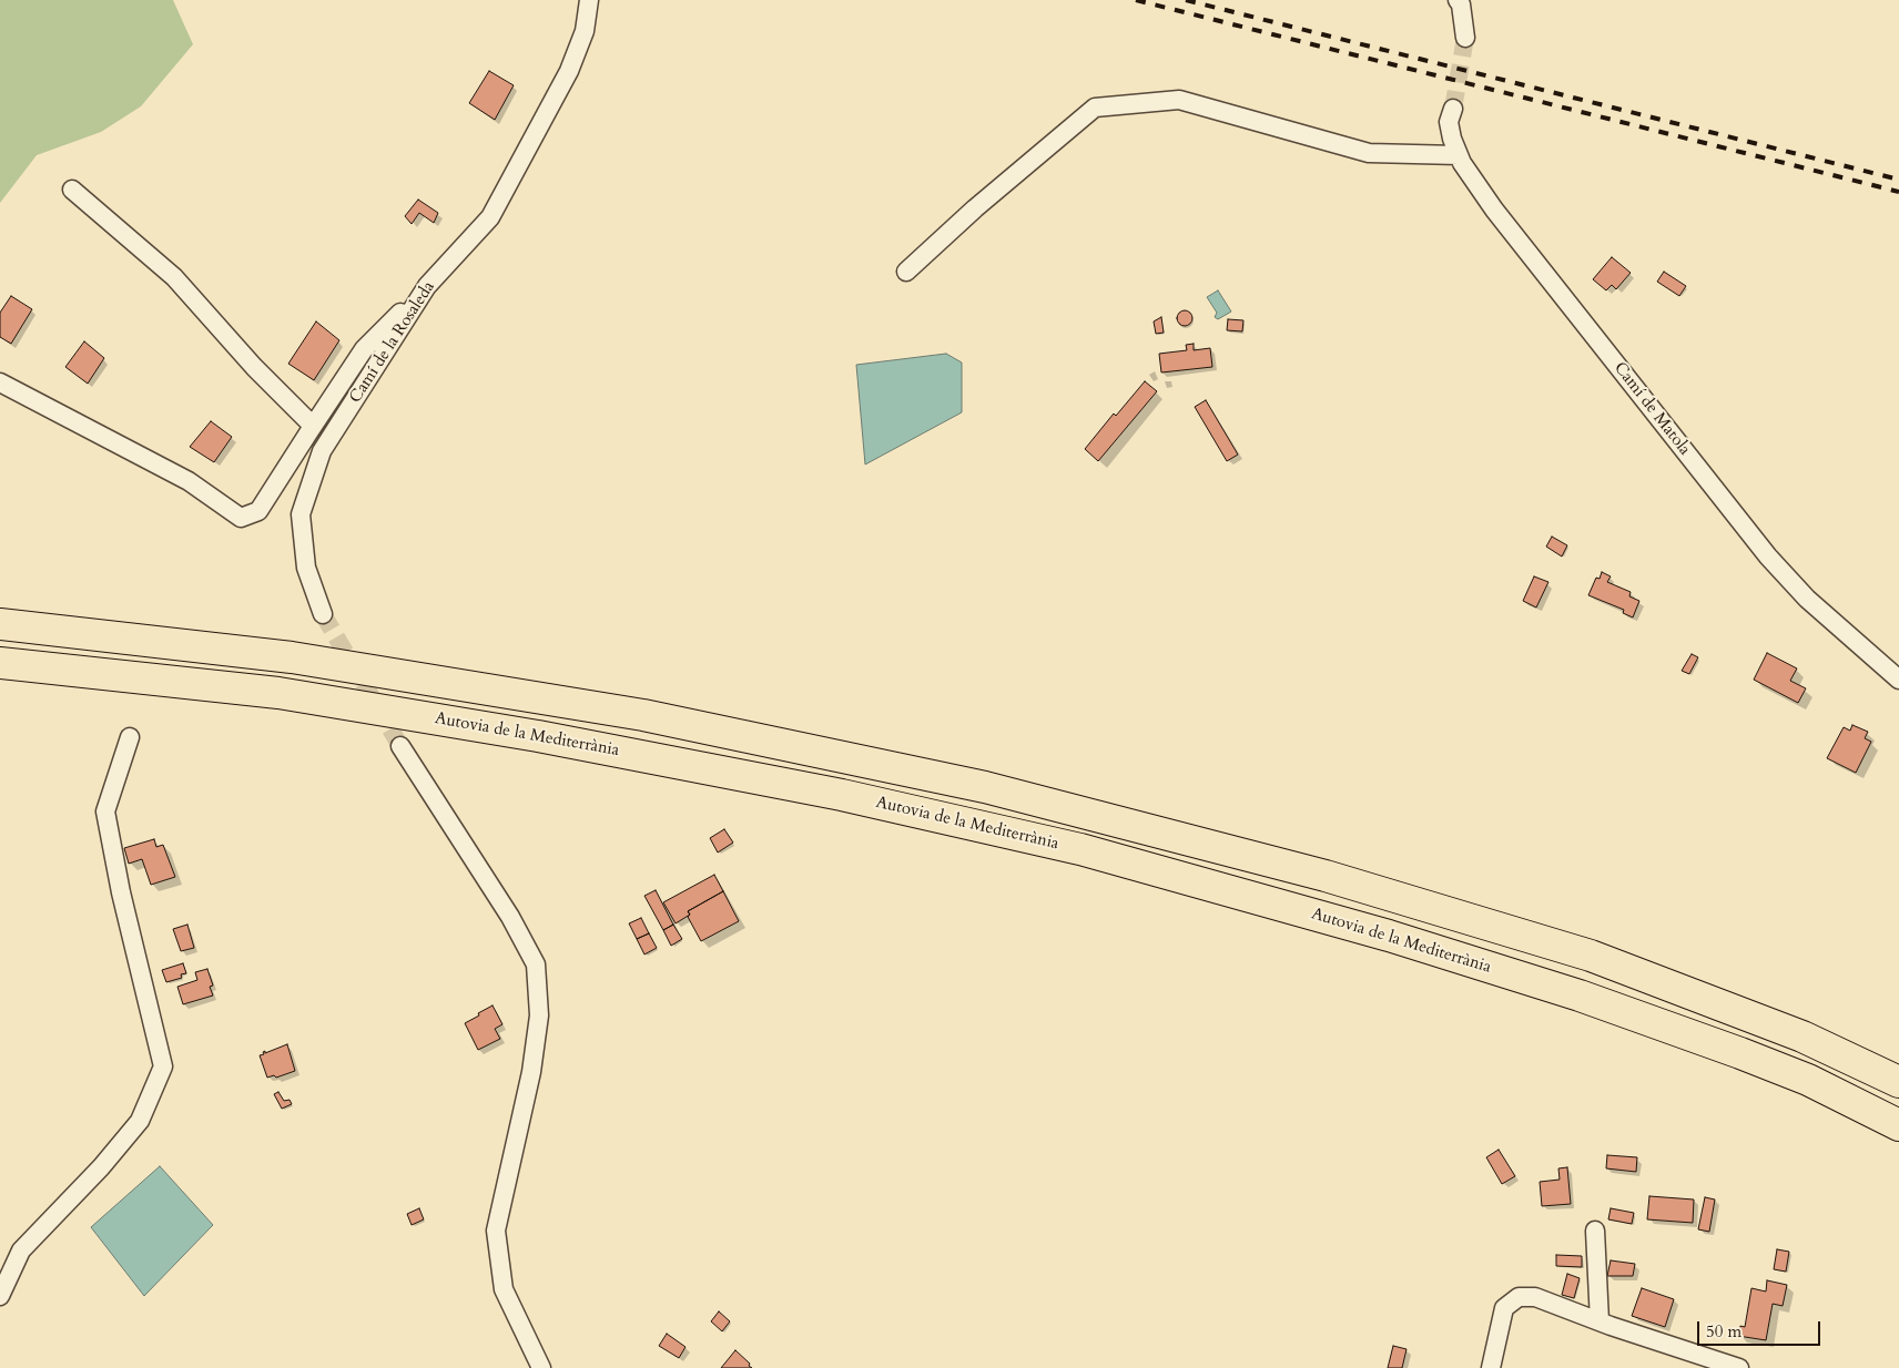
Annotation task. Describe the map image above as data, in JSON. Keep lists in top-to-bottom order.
{
  "streets": {
    "highway": ["Autovia de la Mediterrània"],
    "street": ["Camí de la Rosaleda", "Camí de Matola"]
  },
  "scale_bar": "50 m"
}
